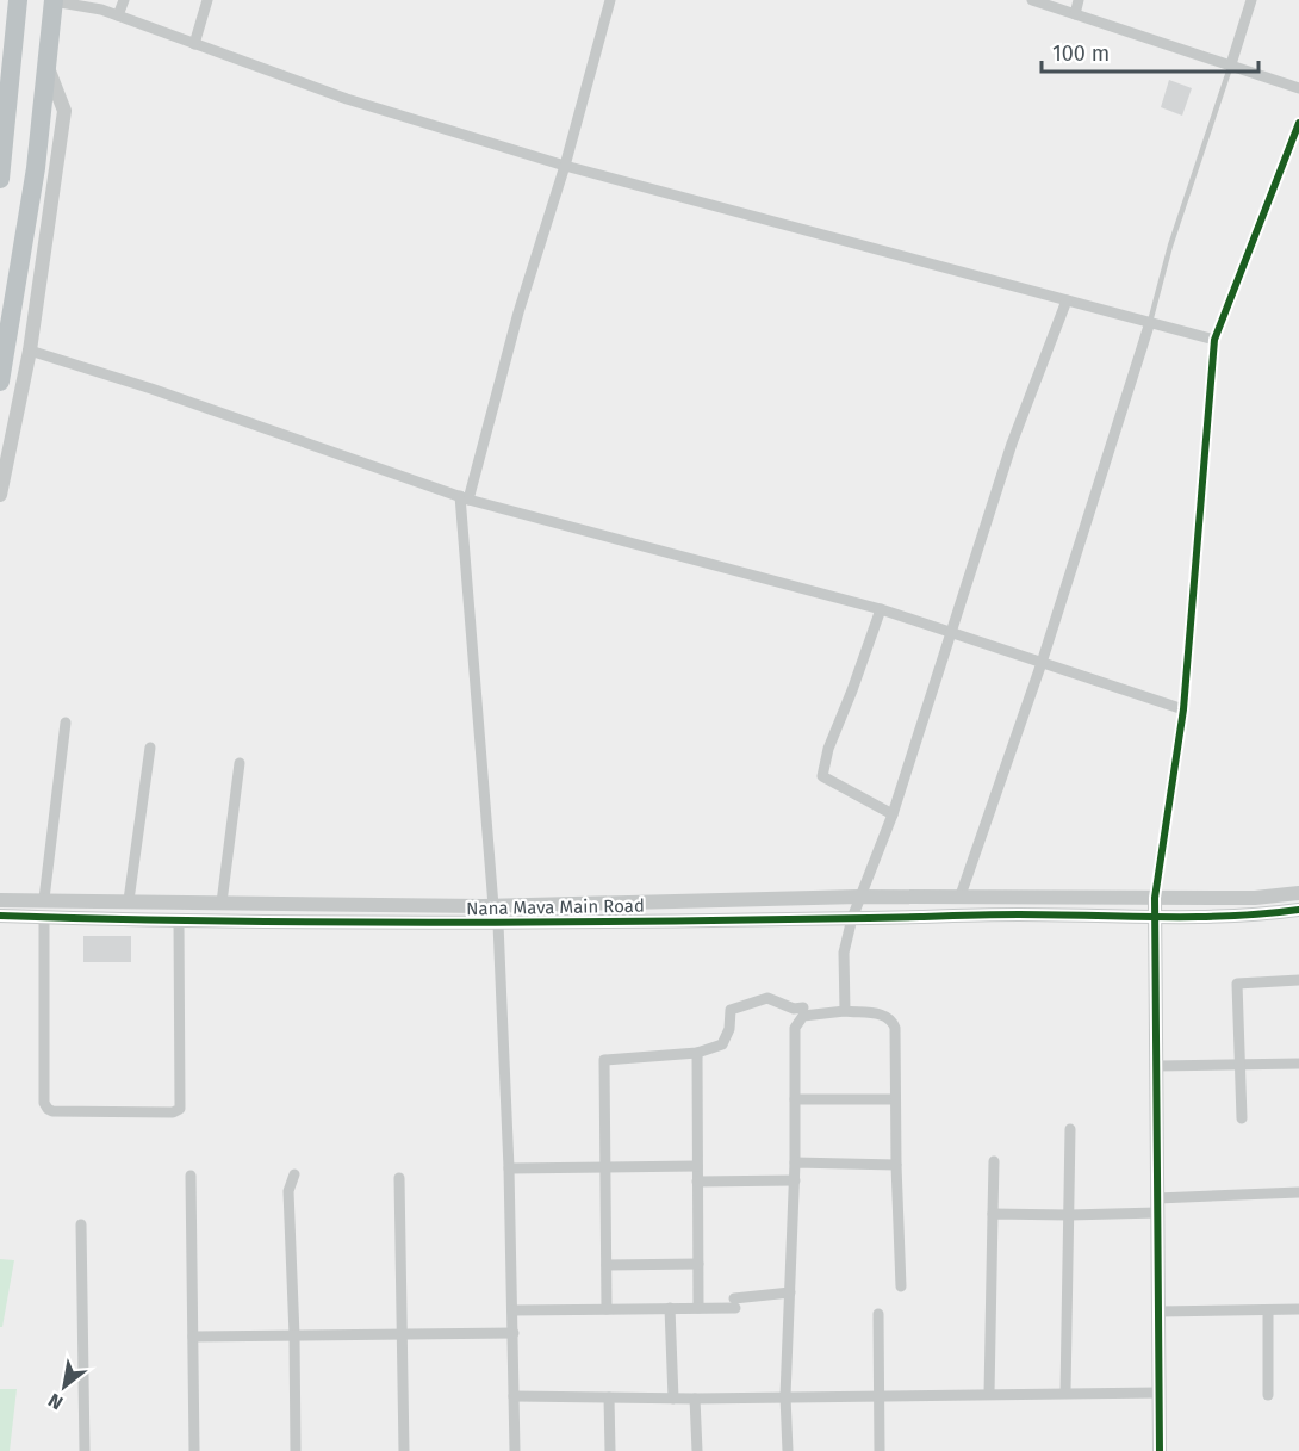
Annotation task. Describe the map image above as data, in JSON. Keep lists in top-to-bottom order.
{
  "streets": {
    "street": ["Nana Mava Main Road"]
  },
  "scale_bar": "100 m",
  "north": "bottom left"
}
